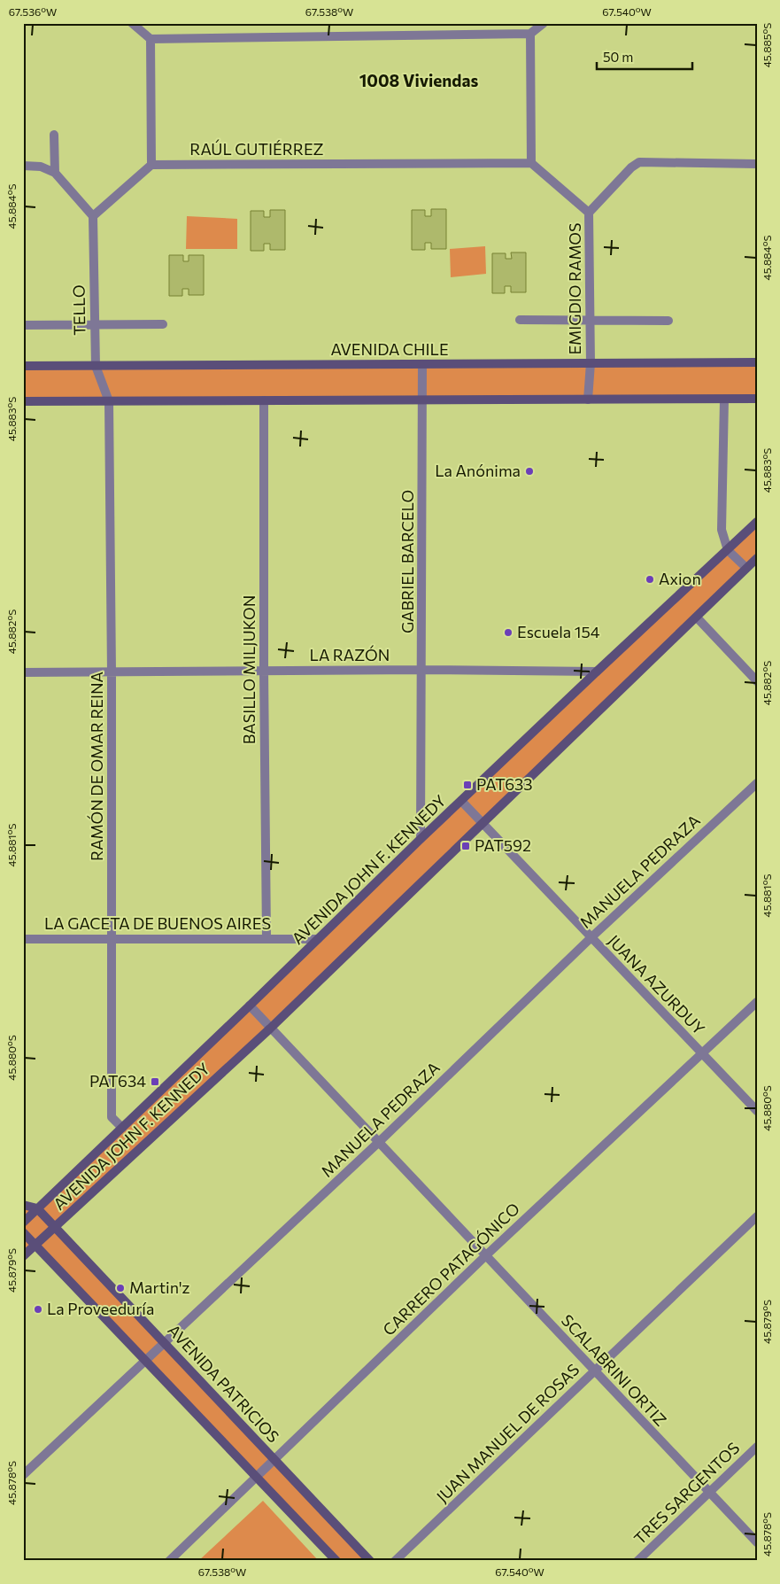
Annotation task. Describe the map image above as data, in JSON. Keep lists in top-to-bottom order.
{
  "streets": {
    "main road": ["AVENIDA CHILE", "AVENIDA JOHN F. KENNEDY", "AVENIDA PATRICIOS"],
    "street": [
      "RAÚL GUTIÉRREZ",
      "EMIGDIO RAMOS",
      "TELLO",
      "GABRIEL BARCELO",
      "LA RAZÓN",
      "BASILLO MILJUKON",
      "RAMÓN DE OMAR REINA",
      "MANUELA PEDRAZA",
      "LA GACETA DE BUENOS AIRES",
      "JUANA AZURDUY",
      "CARRERO PATAGÓNICO",
      "SCALABRINI ORTIZ",
      "JUAN MANUEL DE ROSAS",
      "TRES SARGENTOS"
    ]
  },
  "crossings": [
    ["RAÚL GUTIÉRREZ", "EMIGDIO RAMOS"],
    ["EMIGDIO RAMOS", "AVENIDA CHILE"],
    ["TELLO", "AVENIDA CHILE"],
    ["TELLO", "RAMÓN DE OMAR REINA"],
    ["AVENIDA CHILE", "GABRIEL BARCELO"],
    ["GABRIEL BARCELO", "LA RAZÓN"],
    ["GABRIEL BARCELO", "AVENIDA JOHN F. KENNEDY"],
    ["LA RAZÓN", "BASILLO MILJUKON"],
    ["LA RAZÓN", "RAMÓN DE OMAR REINA"],
    ["LA RAZÓN", "AVENIDA JOHN F. KENNEDY"],
    ["BASILLO MILJUKON", "LA GACETA DE BUENOS AIRES"],
    ["RAMÓN DE OMAR REINA", "AVENIDA JOHN F. KENNEDY"],
    ["RAMÓN DE OMAR REINA", "LA GACETA DE BUENOS AIRES"],
    ["AVENIDA JOHN F. KENNEDY", "LA GACETA DE BUENOS AIRES"],
    ["AVENIDA JOHN F. KENNEDY", "JUANA AZURDUY"],
    ["AVENIDA JOHN F. KENNEDY", "SCALABRINI ORTIZ"],
    ["AVENIDA JOHN F. KENNEDY", "AVENIDA PATRICIOS"],
    ["MANUELA PEDRAZA", "JUANA AZURDUY"],
    ["MANUELA PEDRAZA", "SCALABRINI ORTIZ"],
    ["MANUELA PEDRAZA", "AVENIDA PATRICIOS"],
    ["JUANA AZURDUY", "CARRERO PATAGÓNICO"],
    ["CARRERO PATAGÓNICO", "SCALABRINI ORTIZ"],
    ["CARRERO PATAGÓNICO", "AVENIDA PATRICIOS"],
    ["SCALABRINI ORTIZ", "JUAN MANUEL DE ROSAS"],
    ["SCALABRINI ORTIZ", "TRES SARGENTOS"]
  ],
  "districts": ["1008 Viviendas"],
  "places": {
    "other": [
      "La Anónima",
      "Axion",
      "Escuela 154",
      "Martin'z",
      "La Proveeduría"
    ],
    "transit": ["PAT633", "PAT592", "PAT634"]
  },
  "scale_bar": "50 m",
  "coordinates": [
    "67.536°W",
    "67.538°W",
    "67.540°W",
    "45.885°S",
    "45.884°S",
    "45.883°S",
    "45.882°S",
    "45.881°S",
    "45.880°S",
    "45.879°S",
    "45.878°S"
  ]
}
